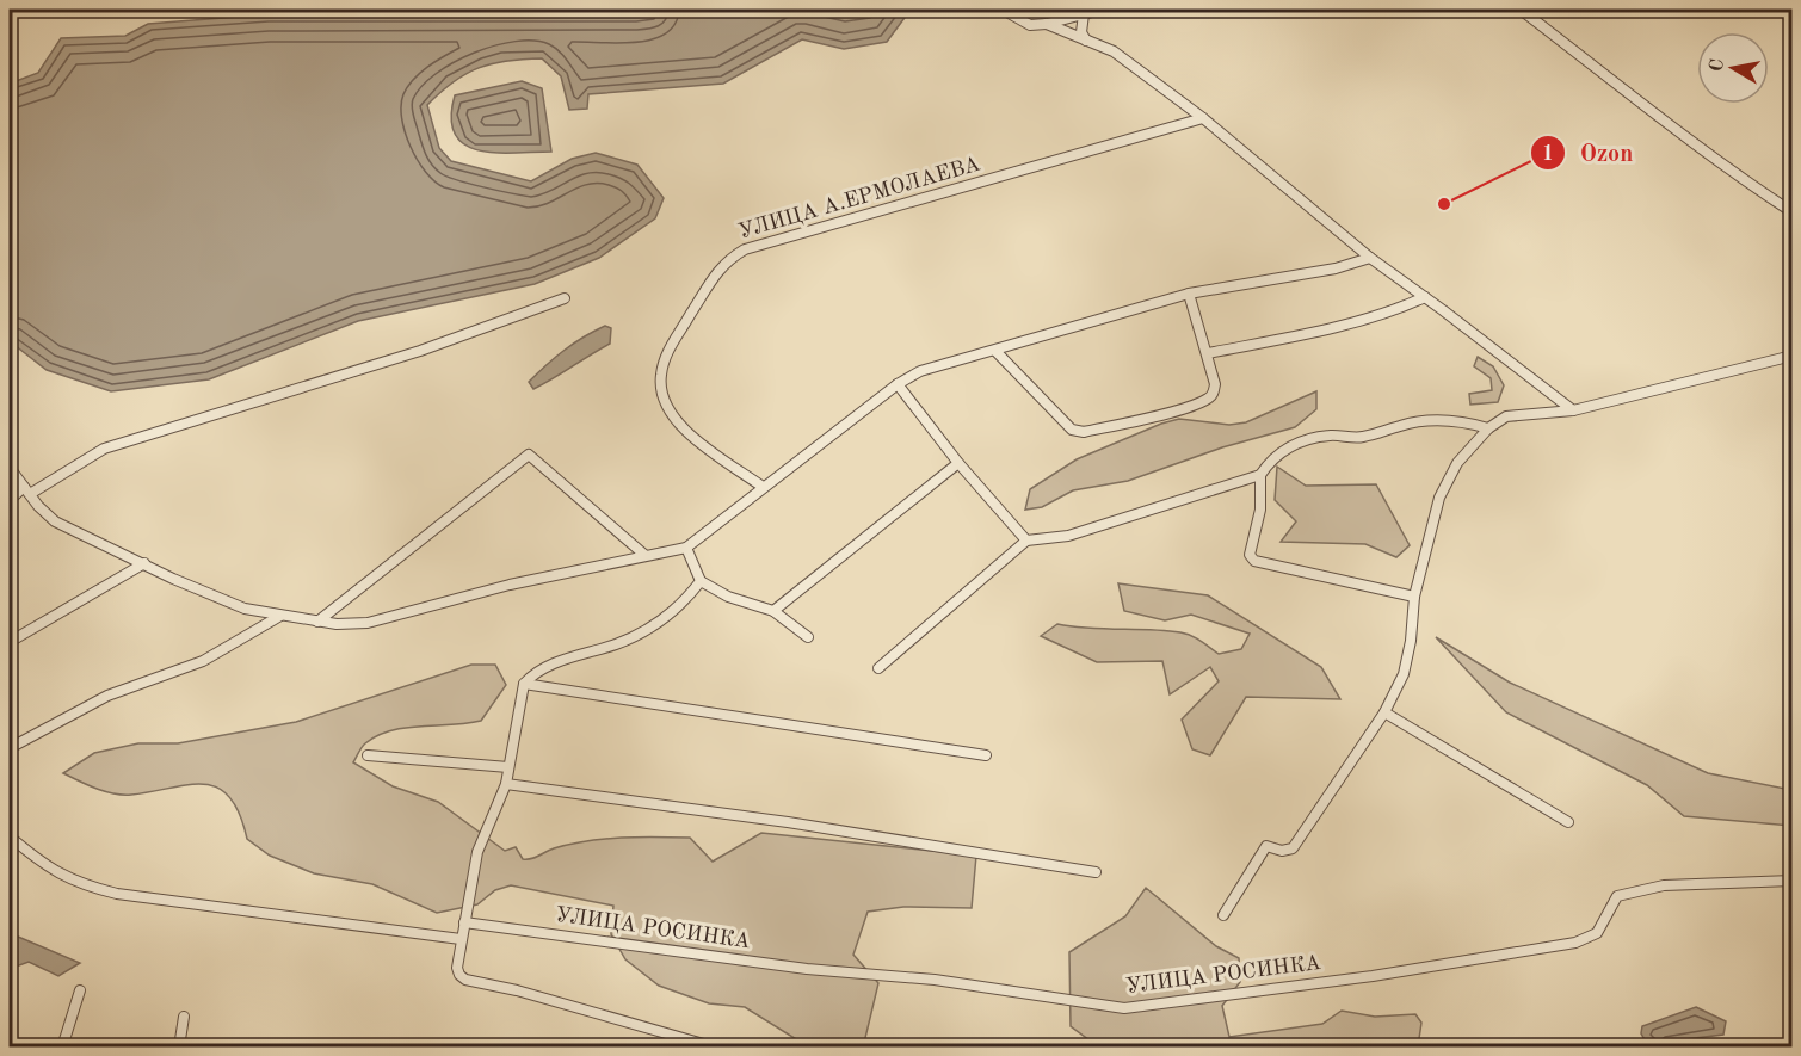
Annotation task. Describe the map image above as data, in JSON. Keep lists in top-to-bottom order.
{
  "streets": {
    "street": ["УЛИЦА А.ЕРМОЛАЕВА", "УЛИЦА РОСИНКА"]
  },
  "places": ["Ozon"],
  "north": "left"
}
